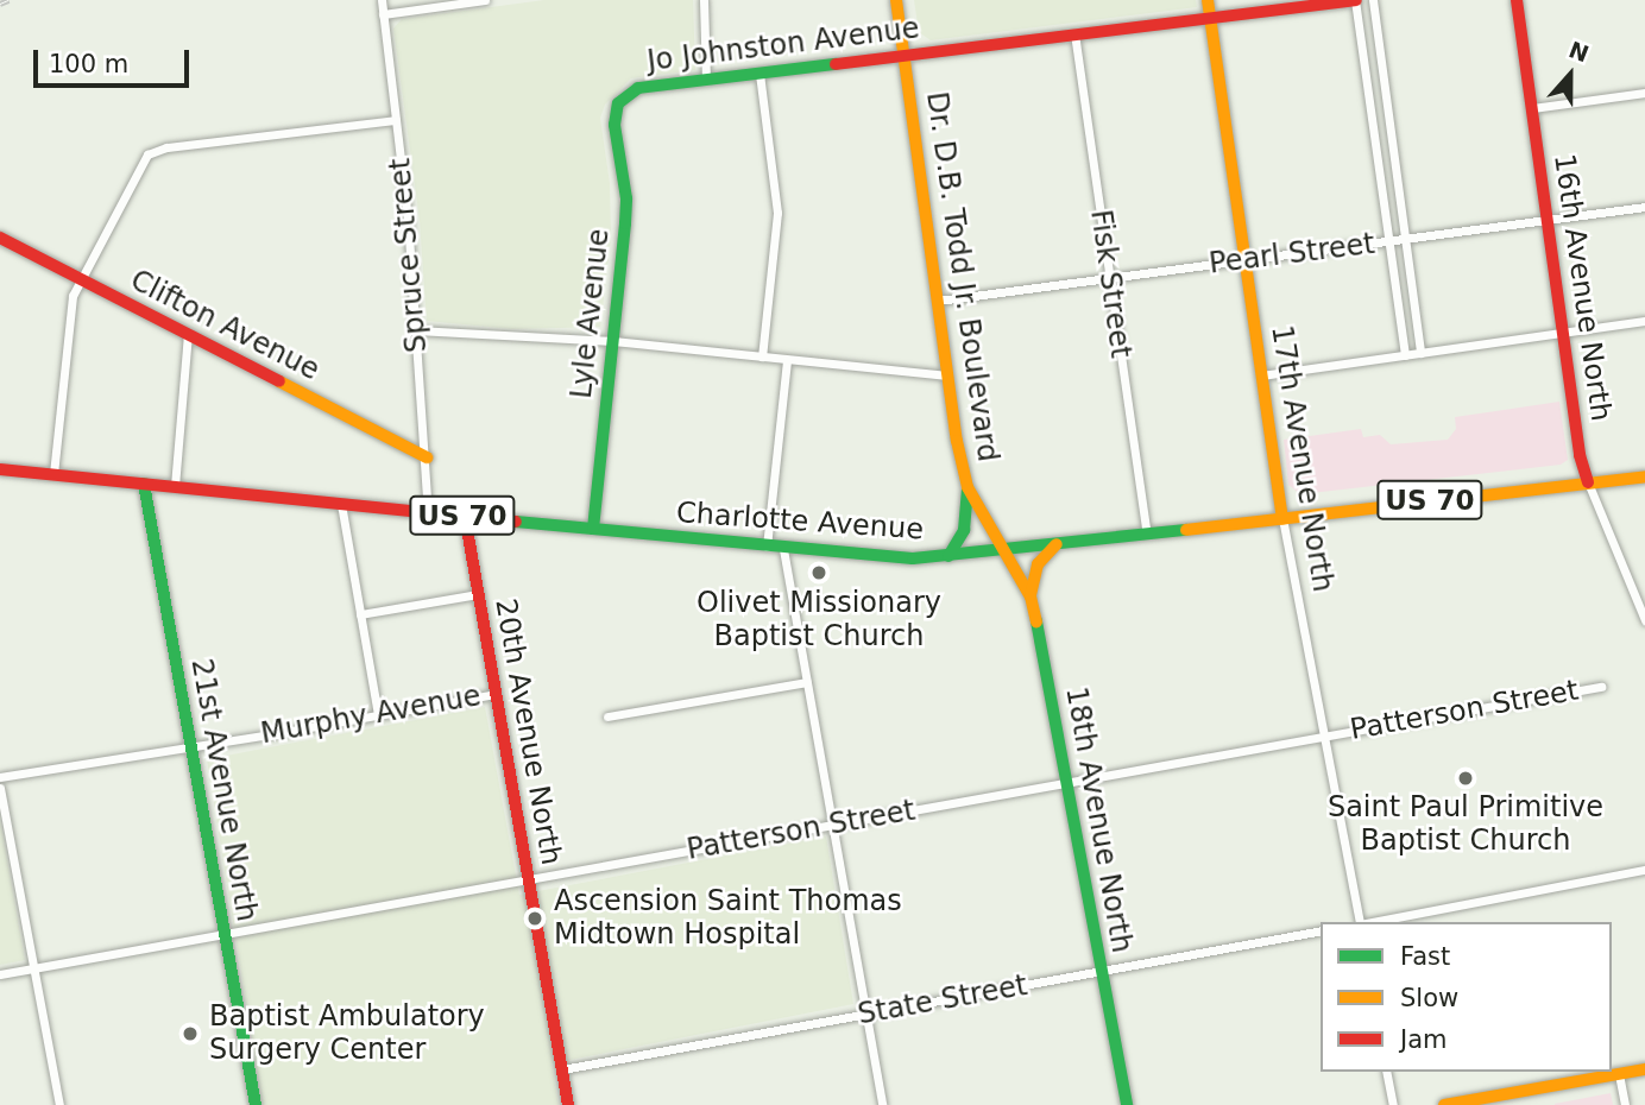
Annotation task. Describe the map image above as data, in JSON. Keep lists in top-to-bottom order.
{
  "streets": {
    "main road": [
      "Jo Johnston Avenue",
      "Dr. D.B. Todd Jr. Boulevard",
      "16th Avenue North",
      "Lyle Avenue",
      "Clifton Avenue",
      "17th Avenue North",
      "US 70",
      "Charlotte Avenue",
      "20th Avenue North",
      "21st Avenue North",
      "18th Avenue North"
    ],
    "street": [
      "Pearl Street",
      "Spruce Street",
      "Fisk Street",
      "Patterson Street",
      "Murphy Avenue",
      "State Street"
    ]
  },
  "crossings": [
    ["Jo Johnston Avenue", "Dr. D.B. Todd Jr. Boulevard"],
    ["Jo Johnston Avenue", "Fisk Street"],
    ["Jo Johnston Avenue", "Lyle Avenue"],
    ["Jo Johnston Avenue", "17th Avenue North"],
    ["Pearl Street", "Dr. D.B. Todd Jr. Boulevard"],
    ["Pearl Street", "Fisk Street"],
    ["Pearl Street", "16th Avenue North"],
    ["Pearl Street", "17th Avenue North"],
    ["Spruce Street", "Clifton Avenue"],
    ["Spruce Street", "Charlotte Avenue"],
    ["Dr. D.B. Todd Jr. Boulevard", "Charlotte Avenue"],
    ["Dr. D.B. Todd Jr. Boulevard", "18th Avenue North"],
    ["Fisk Street", "Charlotte Avenue"],
    ["16th Avenue North", "Charlotte Avenue"],
    ["Lyle Avenue", "Charlotte Avenue"],
    ["17th Avenue North", "Charlotte Avenue"],
    ["17th Avenue North", "Patterson Street"],
    ["Charlotte Avenue", "20th Avenue North"],
    ["Charlotte Avenue", "21st Avenue North"],
    ["Charlotte Avenue", "18th Avenue North"],
    ["Patterson Street", "20th Avenue North"],
    ["Patterson Street", "21st Avenue North"],
    ["Patterson Street", "18th Avenue North"],
    ["Murphy Avenue", "20th Avenue North"],
    ["Murphy Avenue", "21st Avenue North"],
    ["20th Avenue North", "State Street"],
    ["18th Avenue North", "State Street"]
  ],
  "places": [
    "Olivet Missionary Baptist Church",
    "Saint Paul Primitive Baptist Church",
    "Ascension Saint Thomas Midtown Hospital",
    "Baptist Ambulatory Surgery Center"
  ],
  "legend": ["Fast", "Slow", "Jam"],
  "scale_bar": "100 m",
  "north": "top"
}
